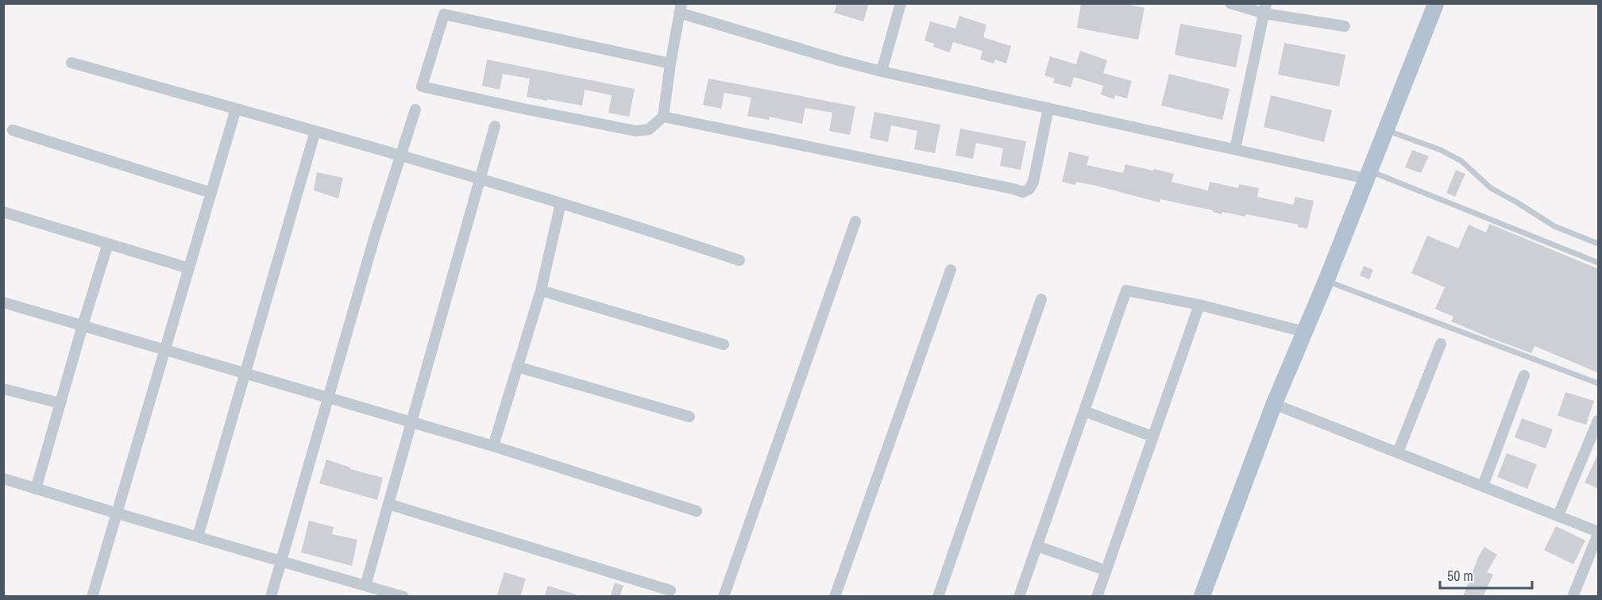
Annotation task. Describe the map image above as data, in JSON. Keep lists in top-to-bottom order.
{
  "scale_bar": "50 m"
}
